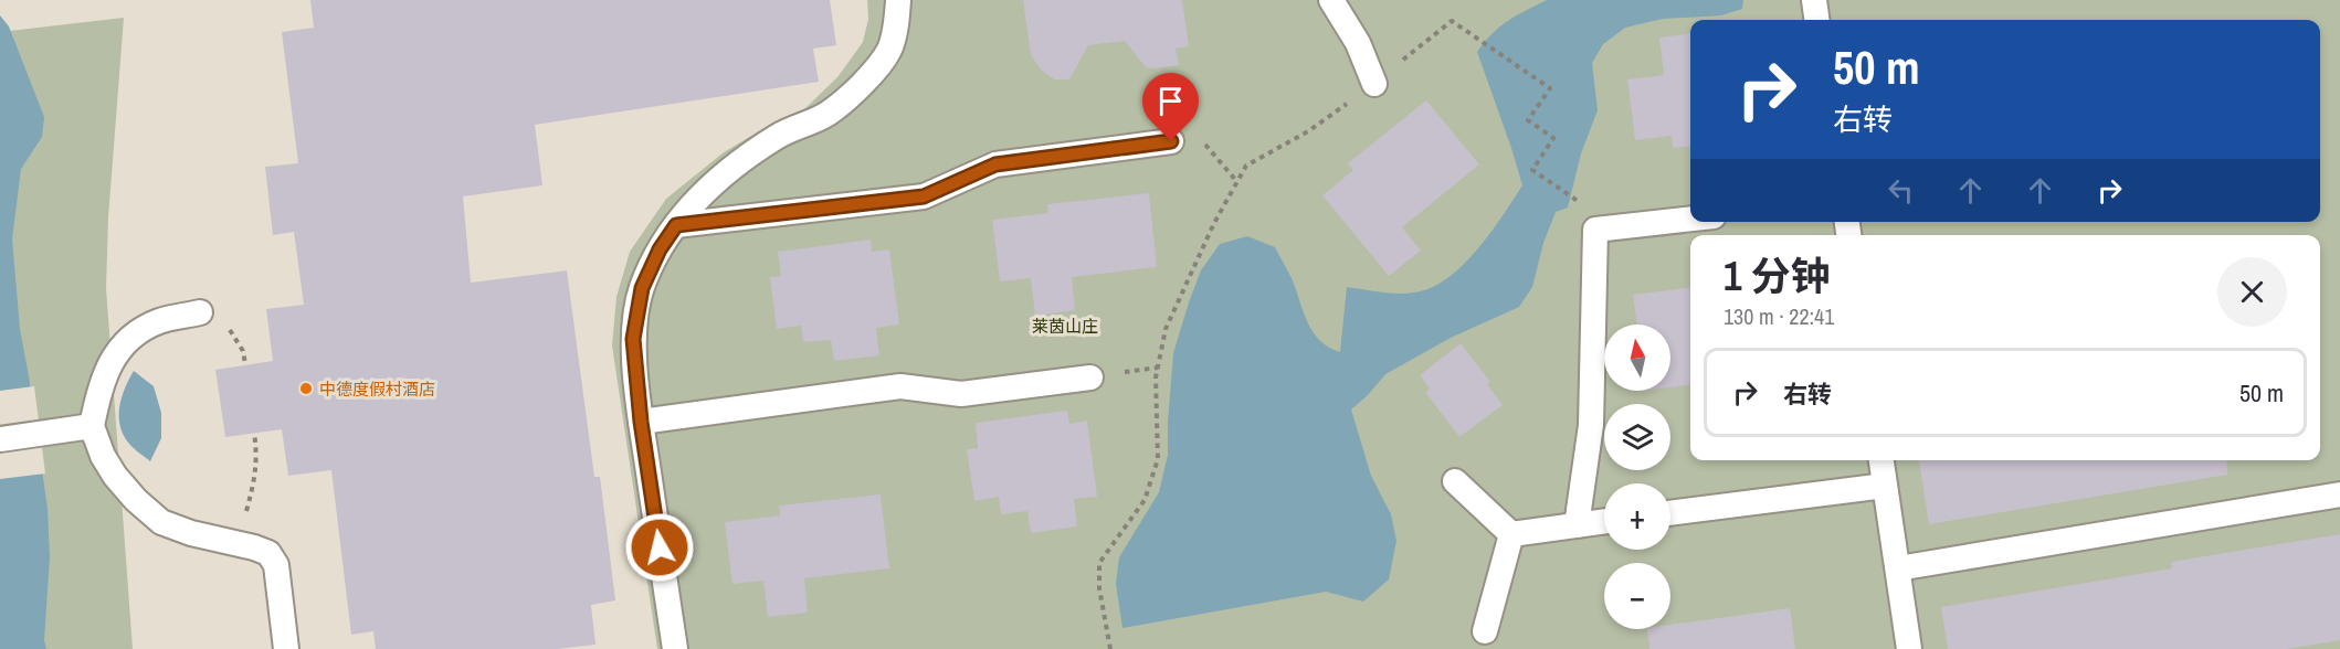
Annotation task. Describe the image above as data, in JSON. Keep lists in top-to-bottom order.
{
  "parks": ["莱茵山庄"],
  "places": ["中德度假村酒店"],
  "north": "top",
  "page": {
    "turn": ["50 m", "右转"],
    "heading": ["1 分钟", "130 m · 22:41"],
    "map_buttons": ["+", "−"],
    "list": [
      {
        "name": "右转",
        "value": "50 m"
      }
    ]
  }
}
